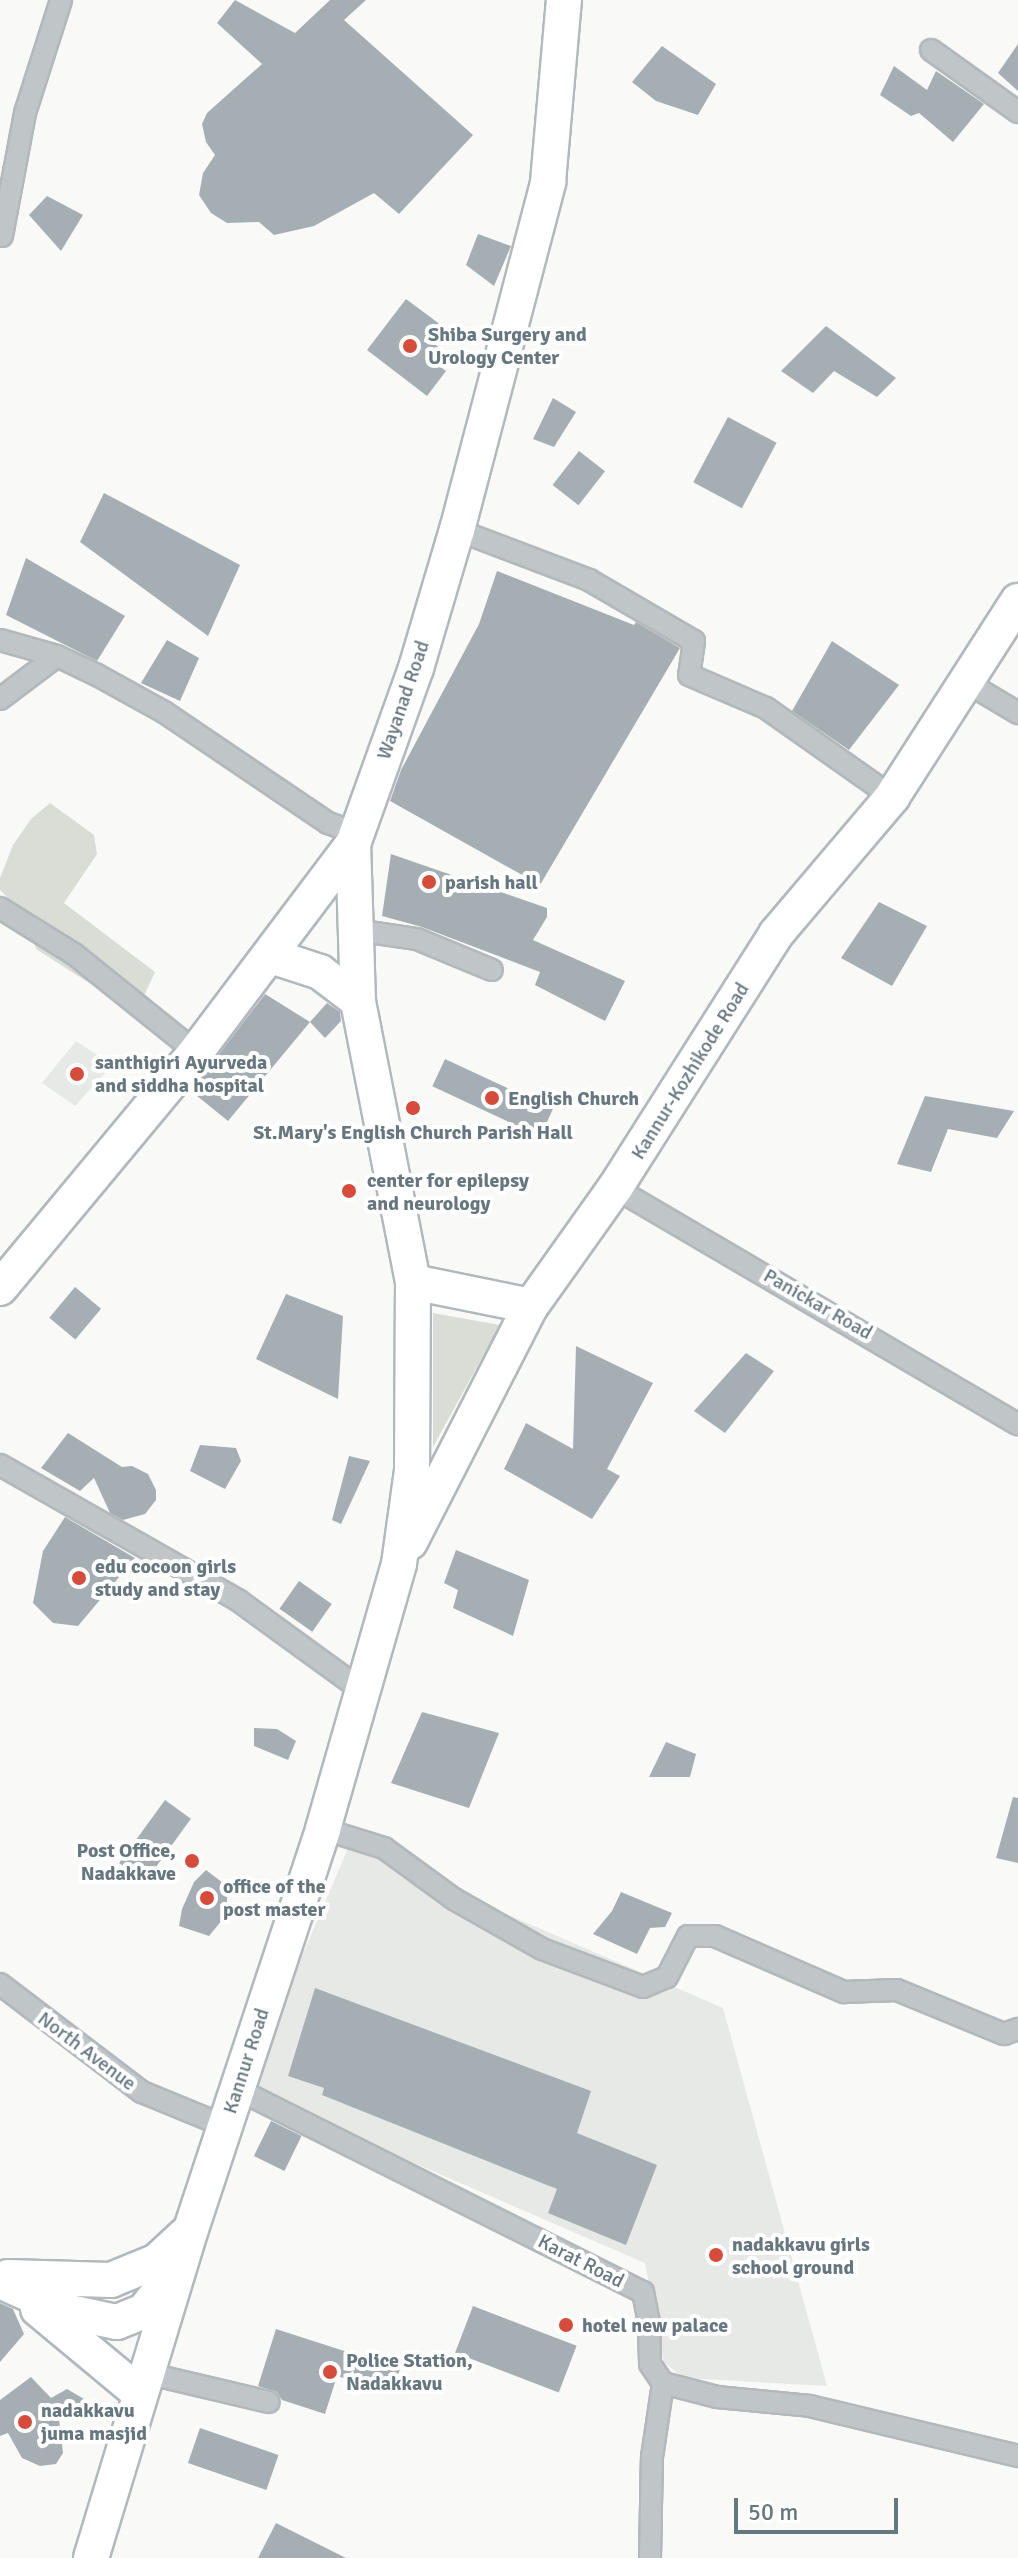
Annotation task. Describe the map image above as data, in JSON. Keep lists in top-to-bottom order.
{
  "streets": {
    "main road": ["Wayanad Road", "Kannur-Kozhikode Road", "Kannur Road"],
    "street": ["Panickar Road", "North Avenue", "Karat Road"]
  },
  "crossings": [
    ["Kannur-Kozhikode Road", "Panickar Road"],
    ["Kannur-Kozhikode Road", "Kannur Road"],
    ["North Avenue", "Kannur Road"],
    ["Kannur Road", "Karat Road"]
  ],
  "places": [
    "Shiba Surgery and Urology Center",
    "parish hall",
    "santhigiri Ayurveda and siddha hospital",
    "English Church",
    "St.Mary's English Church Parish Hall",
    "center for epilepsy and neurology",
    "edu cocoon girls study and stay",
    "Post Office, Nadakkave",
    "office of the post master",
    "nadakkavu girls school ground",
    "hotel new palace",
    "Police Station, Nadakkavu",
    "nadakkavu juma masjid"
  ],
  "scale_bar": "50 m"
}
